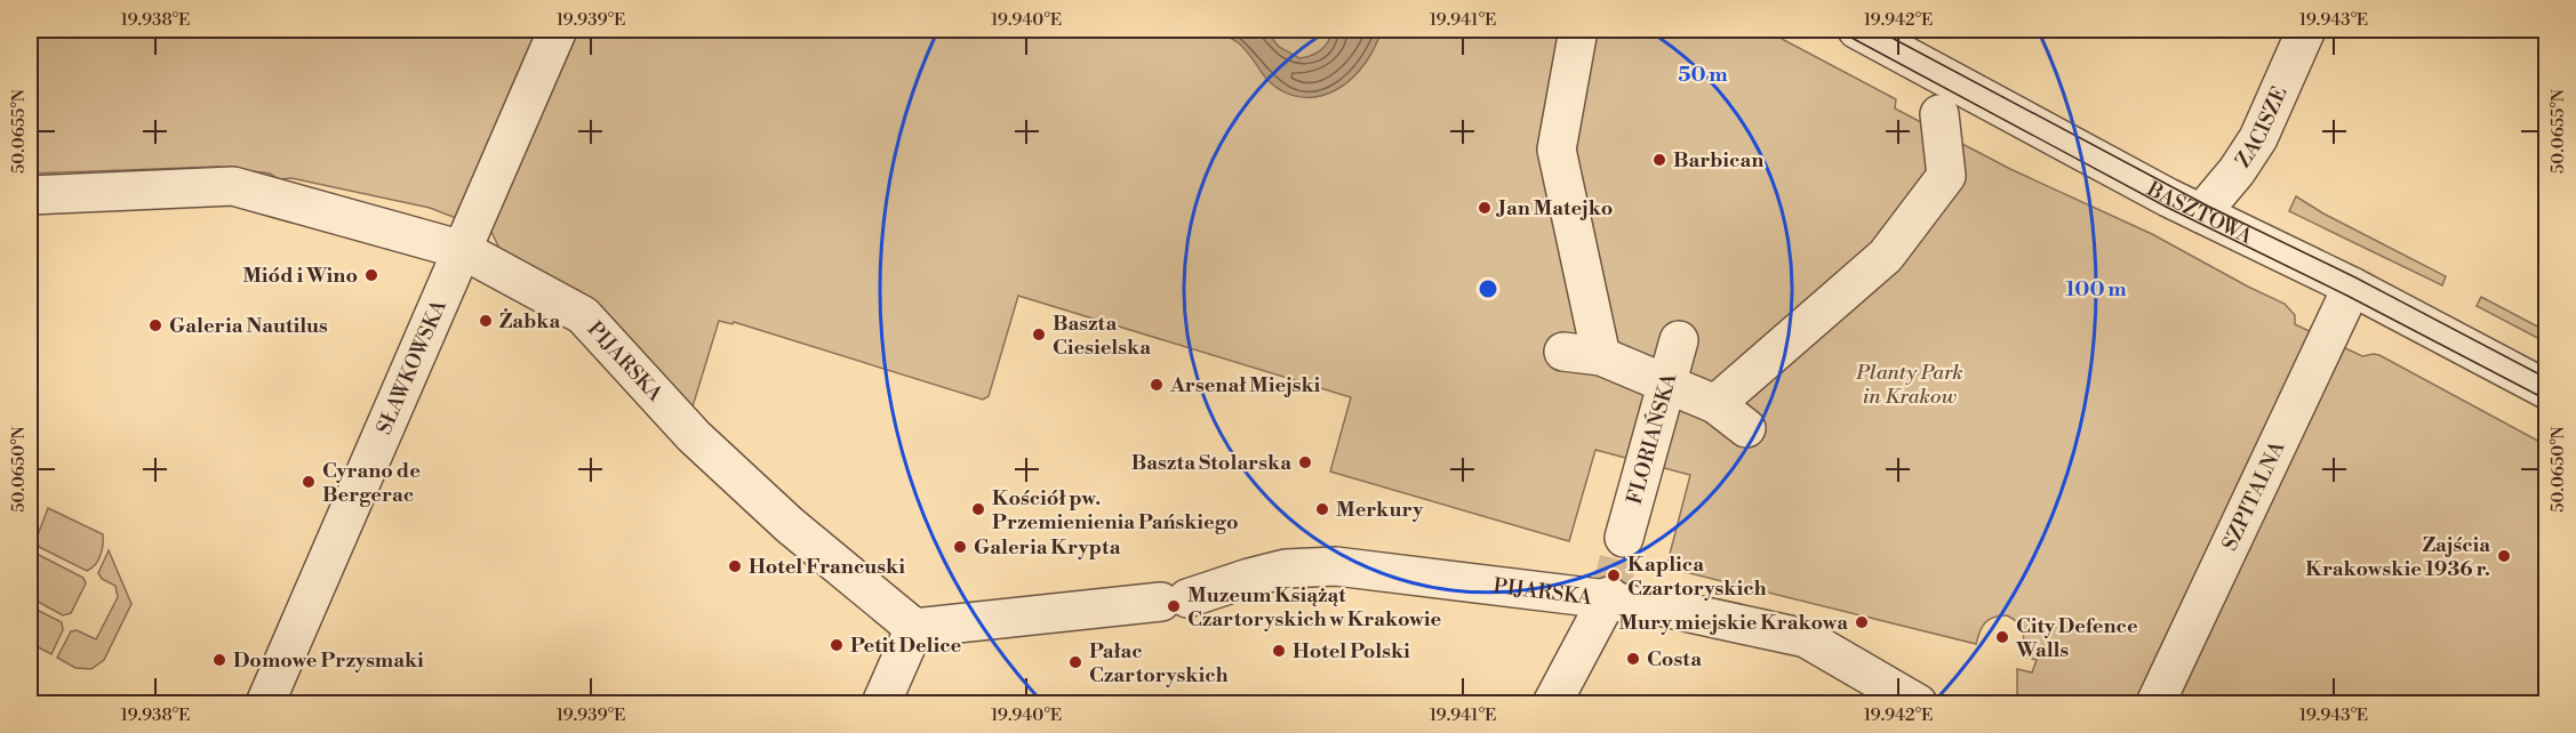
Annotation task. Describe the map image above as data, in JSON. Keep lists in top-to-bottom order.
{
  "streets": {
    "street": [
      "ZACISZE",
      "BASZTOWA",
      "PIJARSKA",
      "SŁAWKOWSKA",
      "FLORIAŃSKA",
      "SZPITALNA"
    ]
  },
  "crossings": [
    ["ZACISZE", "BASZTOWA"],
    ["BASZTOWA", "SZPITALNA"],
    ["PIJARSKA", "SŁAWKOWSKA"]
  ],
  "parks": ["Planty Park in Krakow"],
  "places": [
    "Barbican",
    "Jan Matejko",
    "Miód i Wino",
    "Żabka",
    "Galeria Nautilus",
    "Baszta Ciesielska",
    "Arsenał Miejski",
    "Baszta Stolarska",
    "Cyrano de Bergerac",
    "Kościół pw. Przemienienia Pańskiego",
    "Merkury",
    "Galeria Krypta",
    "Zajścia Krakowskie 1936 r.",
    "Hotel Francuski",
    "Kaplica Czartoryskich",
    "Muzeum Książąt Czartoryskich w Krakowie",
    "Mury miejskie Krakowa",
    "City Defence Walls",
    "Petit Delice",
    "Hotel Polski",
    "Costa",
    "Domowe Przysmaki",
    "Pałac Czartoryskich"
  ],
  "coordinates": [
    "19.938°E",
    "19.939°E",
    "19.940°E",
    "19.941°E",
    "19.942°E",
    "19.943°E",
    "50.0655°N",
    "50.0650°N"
  ],
  "rings": ["50 m", "100 m"]
}
